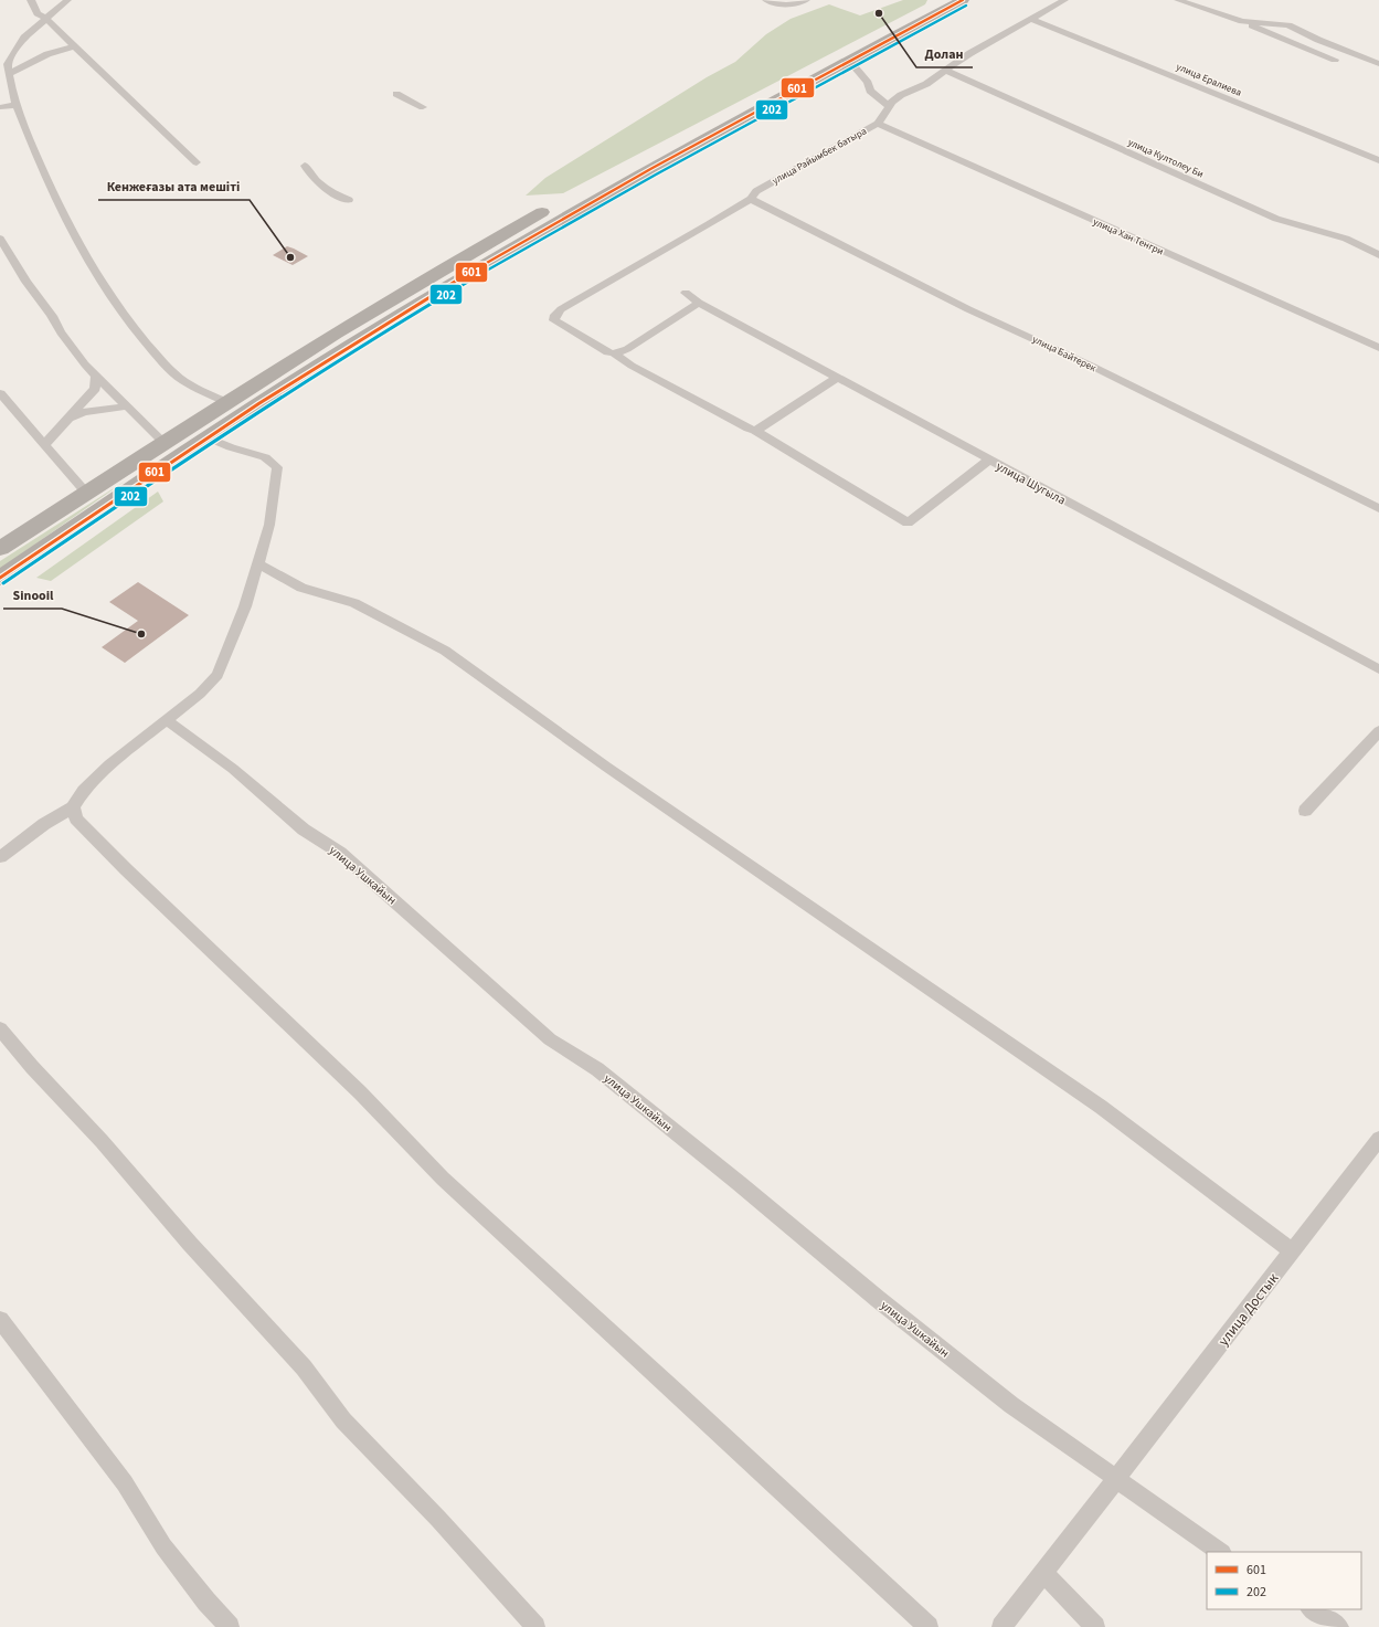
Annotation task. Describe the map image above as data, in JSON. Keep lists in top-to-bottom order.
{
  "streets": {
    "street": [
      "улица Ералиева",
      "улица Райымбек батыра",
      "улица Култолеу Би",
      "улица Хан Тенгри",
      "улица Байтерек",
      "улица Шугыла",
      "улица Ушкайын",
      "улица Достык"
    ]
  },
  "crossings": [
    ["улица Ералиева", "улица Райымбек батыра"],
    ["улица Райымбек батыра", "улица Култолеу Би"],
    ["улица Райымбек батыра", "улица Хан Тенгри"],
    ["улица Райымбек батыра", "улица Байтерек"],
    ["улица Ушкайын", "улица Достык"]
  ],
  "places": ["Долан", "Кенжеғазы ата мешіті", "Sinooil"],
  "lines": ["transit line 601", "transit line 202"],
  "legend": ["601", "202"]
}
